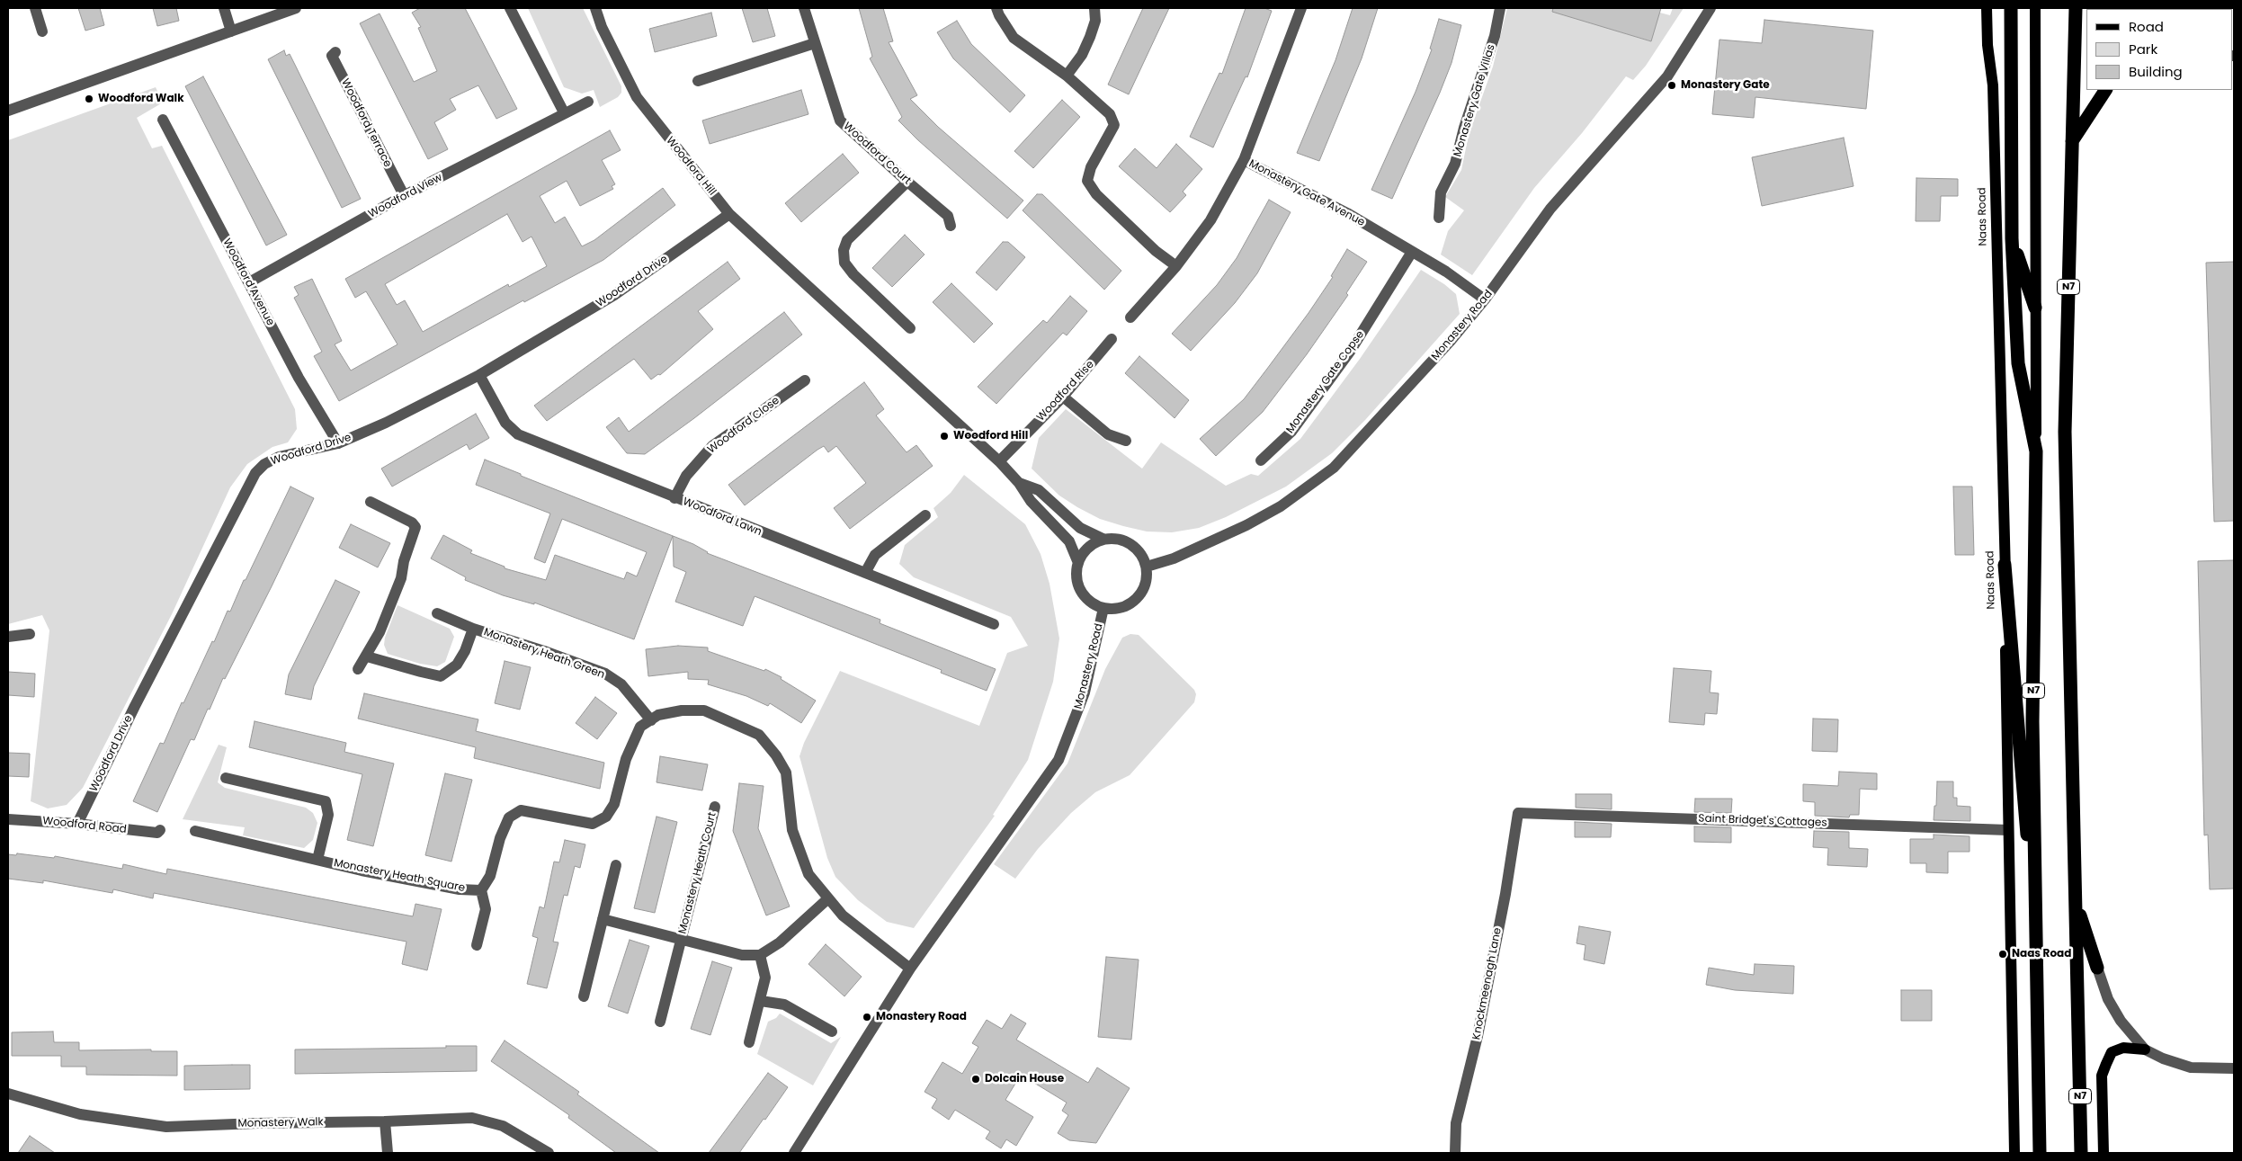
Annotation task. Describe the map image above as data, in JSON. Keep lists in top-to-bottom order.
{
  "streets": {
    "highway": ["N7"],
    "main road": ["Naas Road"],
    "street": [
      "Monastery Gate Villas",
      "Woodford Terrace",
      "Woodford Court",
      "Woodford Hill",
      "Monastery Gate Avenue",
      "Woodford View",
      "Woodford Drive",
      "Woodford Avenue",
      "Monastery Road",
      "Monastery Gate Copse",
      "Woodford Rise",
      "Woodford Close",
      "Woodford Lawn",
      "Monastery Heath Green",
      "Saint Bridget's Cottages",
      "Woodford Road",
      "Monastery Heath Court",
      "Monastery Heath Square",
      "Knockmeenagh Lane",
      "Monastery Walk"
    ]
  },
  "crossings": [
    ["Woodford Terrace", "Woodford View"],
    ["Woodford Hill", "Woodford Drive"],
    ["Woodford Hill", "Monastery Road"],
    ["Woodford Hill", "Woodford Rise"],
    ["Monastery Gate Avenue", "Monastery Road"],
    ["Monastery Gate Avenue", "Monastery Gate Copse"],
    ["Woodford View", "Woodford Avenue"],
    ["Naas Road", "N7"],
    ["Naas Road", "Saint Bridget's Cottages"],
    ["Woodford Drive", "Woodford Avenue"],
    ["Woodford Drive", "Woodford Lawn"],
    ["Woodford Drive", "Woodford Road"],
    ["Woodford Close", "Woodford Lawn"],
    ["Saint Bridget's Cottages", "Knockmeenagh Lane"]
  ],
  "places": [
    "Monastery Gate",
    "Woodford Walk",
    "Woodford Hill",
    "Naas Road",
    "Monastery Road",
    "Dolcain House"
  ],
  "legend": ["Road", "Park", "Building"]
}
